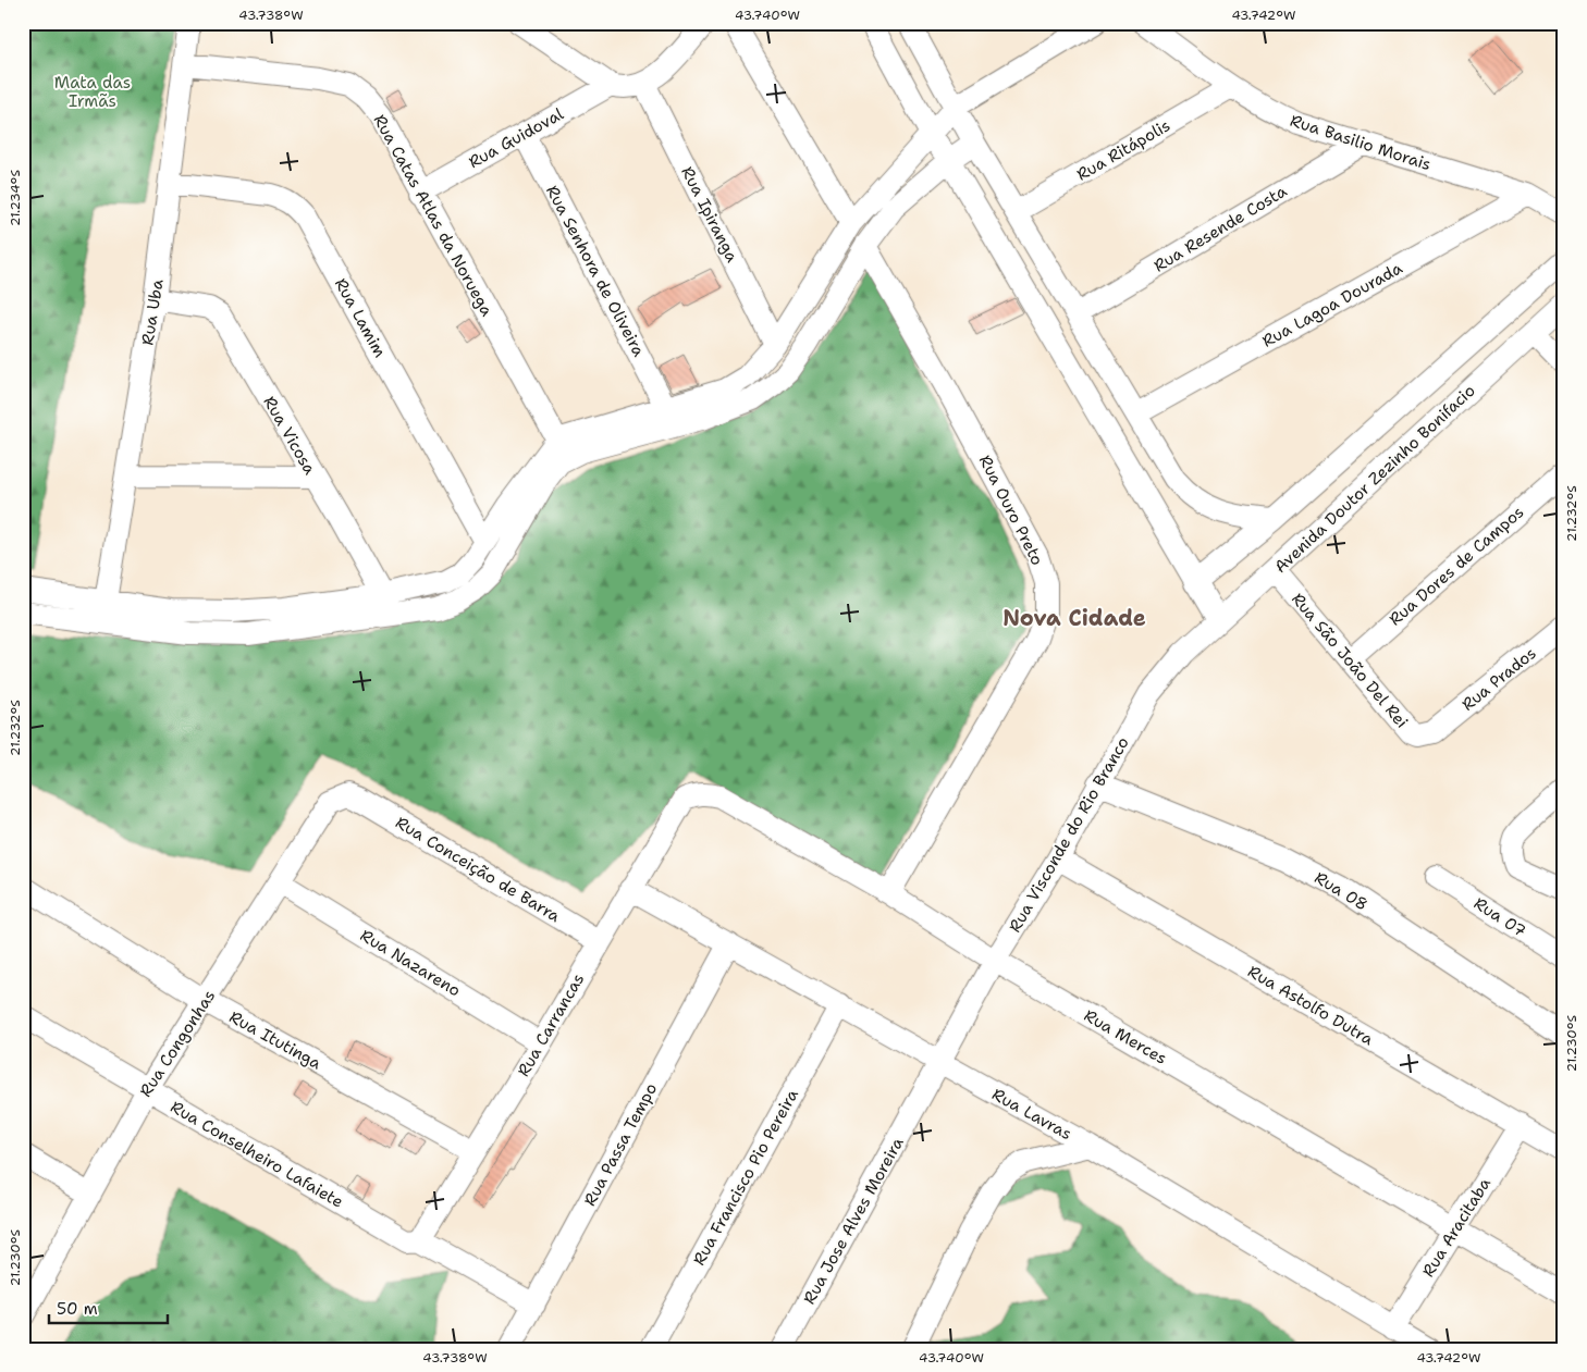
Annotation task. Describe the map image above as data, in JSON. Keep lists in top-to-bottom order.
{
  "streets": {
    "street": [
      "Rua Guidoval",
      "Rua Basilio Morais",
      "Rua Ritápolis",
      "Rua Ipiranga",
      "Rua Catas Atlas da Noruega",
      "Rua Resende Costa",
      "Rua Senhora de Oliveira",
      "Rua Lagoa Dourada",
      "Rua Uba",
      "Rua Lamim",
      "Rua Vicosa",
      "Avenida Doutor Zezinho Bonifacio",
      "Rua Ouro Preto",
      "Rua Dores de Campos",
      "Rua São João Del Rei",
      "Rua Prados",
      "Rua Visconde do Rio Branco",
      "Rua Conceição de Barra",
      "Rua 08",
      "Rua 07",
      "Rua Nazareno",
      "Rua Astolfo Dutra",
      "Rua Carrancas",
      "Rua Merces",
      "Rua Itutinga",
      "Rua Congonhas",
      "Rua Lavras",
      "Rua Passa Tempo",
      "Rua Conselheiro Lafaiete",
      "Rua Francisco Pio Pereira",
      "Rua Jose Alves Moreira",
      "Rua Aracitaba"
    ]
  },
  "crossings": [
    ["Rua Guidoval", "Rua Catas Atlas da Noruega"],
    ["Rua Guidoval", "Rua Senhora de Oliveira"],
    ["Rua Basilio Morais", "Rua Ritápolis"],
    ["Rua Basilio Morais", "Rua Resende Costa"],
    ["Rua Basilio Morais", "Rua Lagoa Dourada"],
    ["Rua Catas Atlas da Noruega", "Rua Uba"],
    ["Rua Uba", "Rua Lamim"],
    ["Rua Uba", "Rua Vicosa"],
    ["Avenida Doutor Zezinho Bonifacio", "Rua São João Del Rei"],
    ["Avenida Doutor Zezinho Bonifacio", "Rua Visconde do Rio Branco"],
    ["Rua Ouro Preto", "Rua Merces"],
    ["Rua Dores de Campos", "Rua São João Del Rei"],
    ["Rua São João Del Rei", "Rua Prados"],
    ["Rua Visconde do Rio Branco", "Rua 08"],
    ["Rua Visconde do Rio Branco", "Rua Astolfo Dutra"],
    ["Rua Visconde do Rio Branco", "Rua Merces"],
    ["Rua Visconde do Rio Branco", "Rua Lavras"],
    ["Rua Visconde do Rio Branco", "Rua Jose Alves Moreira"],
    ["Rua Conceição de Barra", "Rua Carrancas"],
    ["Rua Conceição de Barra", "Rua Congonhas"],
    ["Rua Nazareno", "Rua Carrancas"],
    ["Rua Nazareno", "Rua Congonhas"],
    ["Rua Astolfo Dutra", "Rua Aracitaba"],
    ["Rua Carrancas", "Rua Merces"],
    ["Rua Carrancas", "Rua Itutinga"],
    ["Rua Carrancas", "Rua Lavras"],
    ["Rua Carrancas", "Rua Conselheiro Lafaiete"],
    ["Rua Merces", "Rua Aracitaba"],
    ["Rua Itutinga", "Rua Congonhas"],
    ["Rua Congonhas", "Rua Conselheiro Lafaiete"],
    ["Rua Lavras", "Rua Passa Tempo"],
    ["Rua Lavras", "Rua Francisco Pio Pereira"],
    ["Rua Lavras", "Rua Jose Alves Moreira"],
    ["Rua Lavras", "Rua Aracitaba"],
    ["Rua Passa Tempo", "Rua Conselheiro Lafaiete"]
  ],
  "districts": ["Nova Cidade"],
  "parks": ["Mata das Irmãs"],
  "scale_bar": "50 m",
  "coordinates": [
    "43.738°W",
    "43.740°W",
    "43.742°W",
    "21.234°S",
    "21.232°S",
    "21.230°S"
  ]
}
